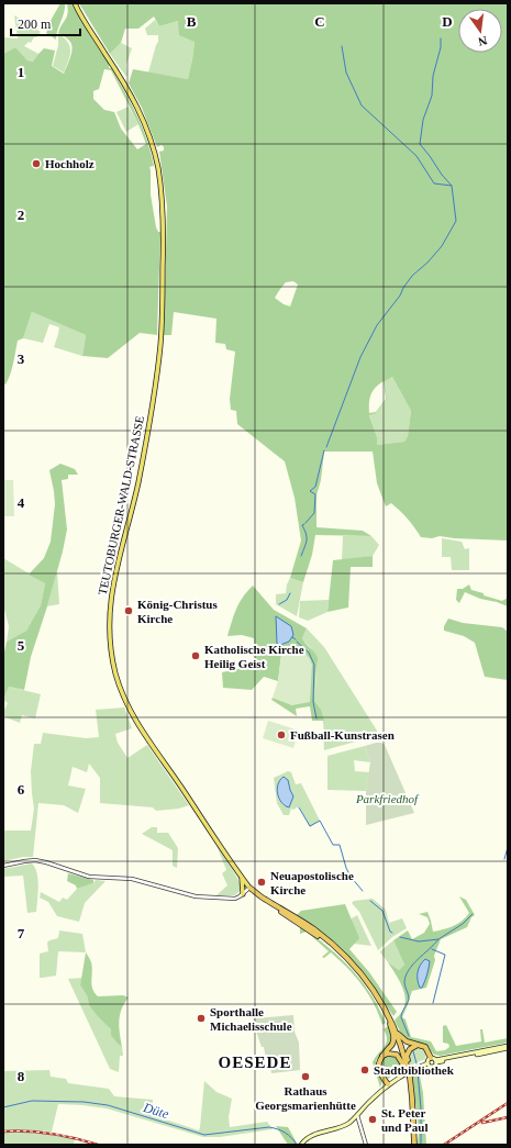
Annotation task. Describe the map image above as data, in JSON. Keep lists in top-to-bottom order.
{
  "streets": {
    "main road": ["TEUTOBURGER-WALD-STRASSE"]
  },
  "districts": ["OESEDE"],
  "water": ["Düte"],
  "parks": ["Parkfriedhof"],
  "places": [
    "Hochholz",
    "König-Christus Kirche",
    "Katholische Kirche Heilig Geist",
    "Fußball-Kunstrasen",
    "Neuapostolische Kirche",
    "Sporthalle Michaelisschule",
    "Stadtbibliothek",
    "Rathaus Georgsmarienhütte",
    "St. Peter und Paul"
  ],
  "scale_bar": "200 m",
  "north": "bottom",
  "grid": {
    "columns": ["B", "C", "D"],
    "rows": [
      "1",
      "2",
      "3",
      "4",
      "5",
      "6",
      "7",
      "8"
    ]
  }
}
